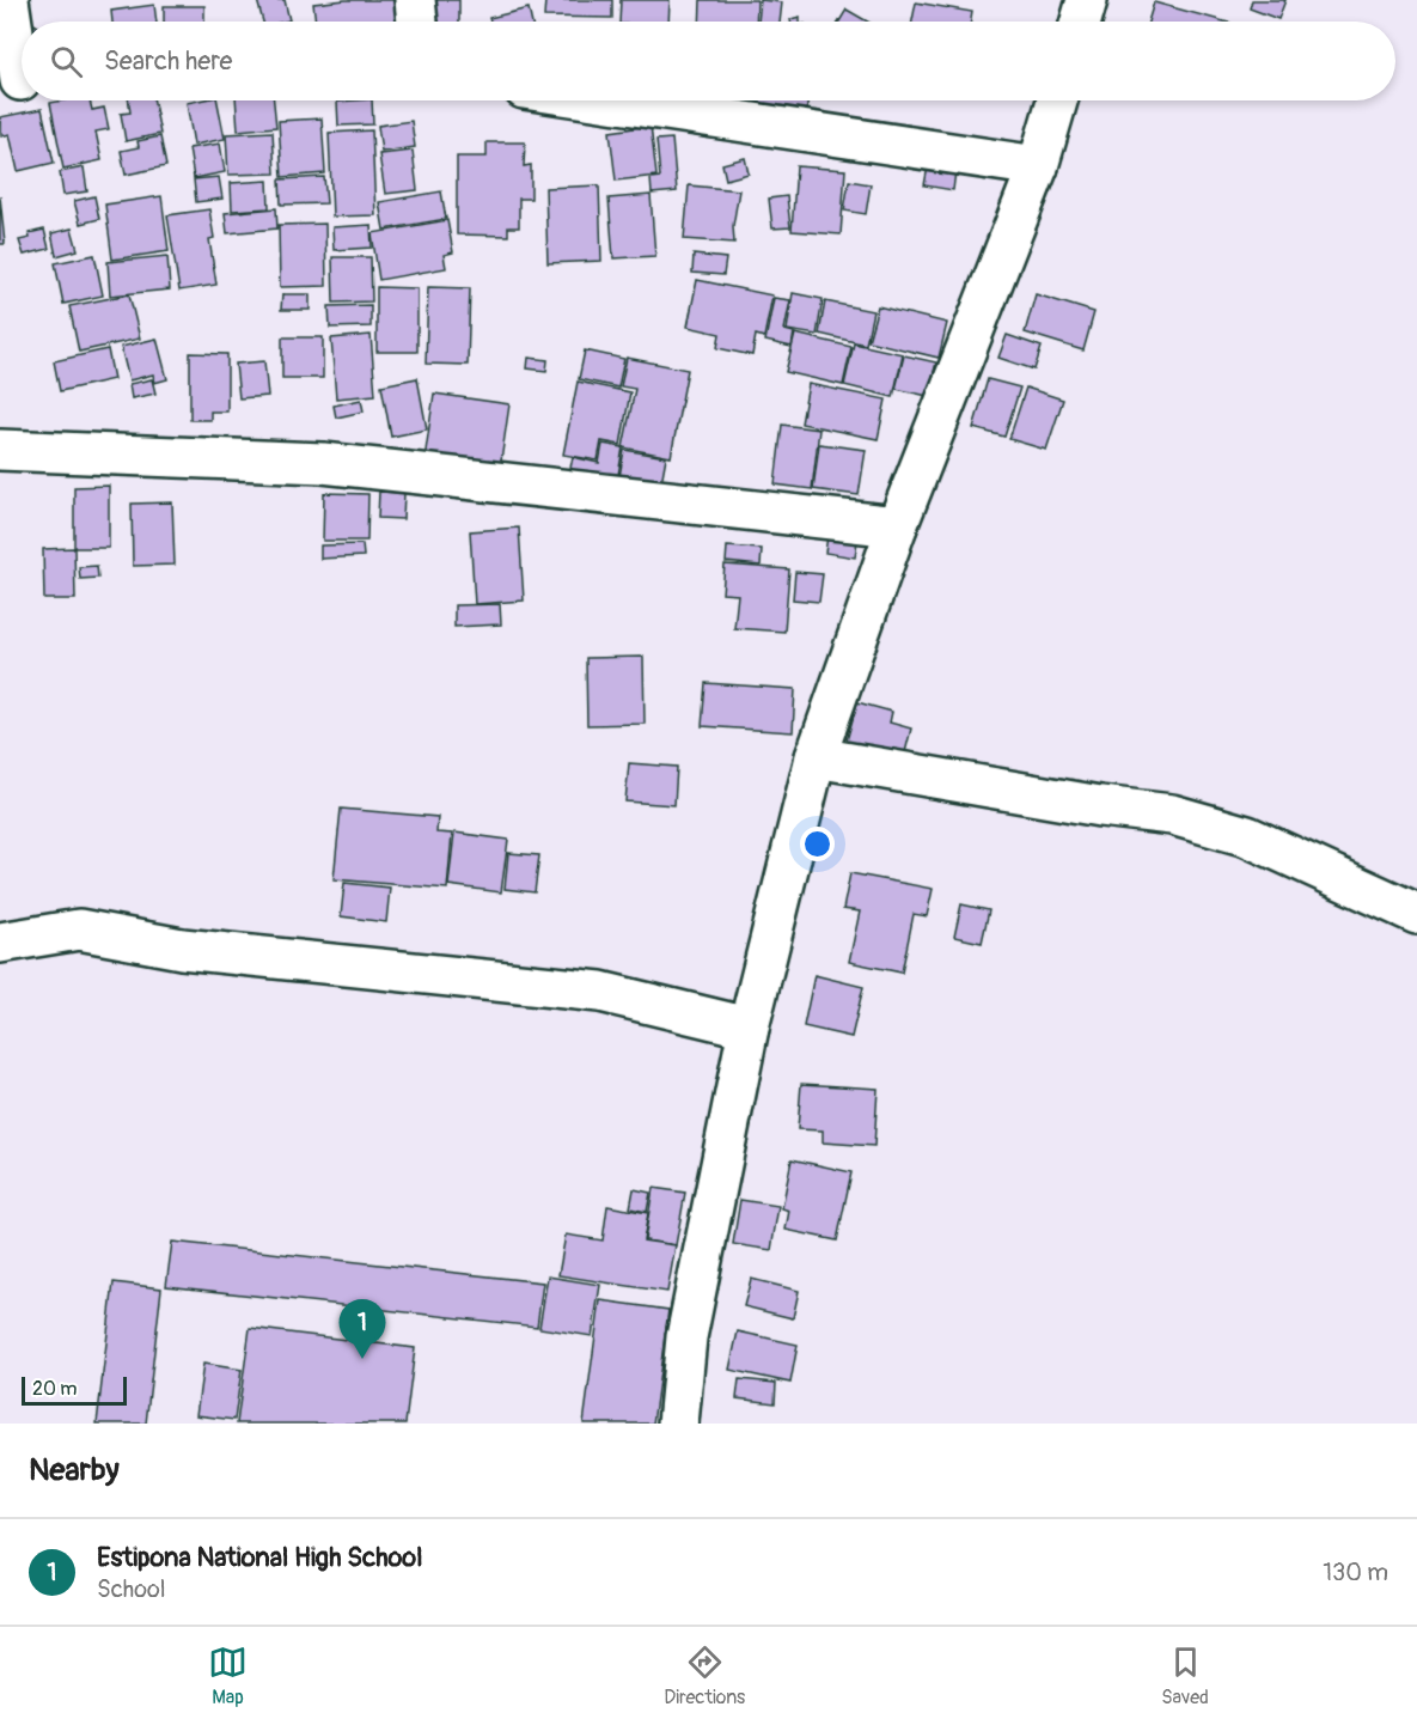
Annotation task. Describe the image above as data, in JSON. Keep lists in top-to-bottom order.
{
  "scale_bar": "20 m",
  "page": {
    "search": "Search here",
    "pins": "1",
    "scale": "20 m",
    "heading": "Nearby",
    "list": [
      {
        "mark": "1",
        "name": "Estipona National High School",
        "note": "School",
        "value": "130 m"
      }
    ],
    "nav": ["Map", "Directions", "Saved"]
  }
}
